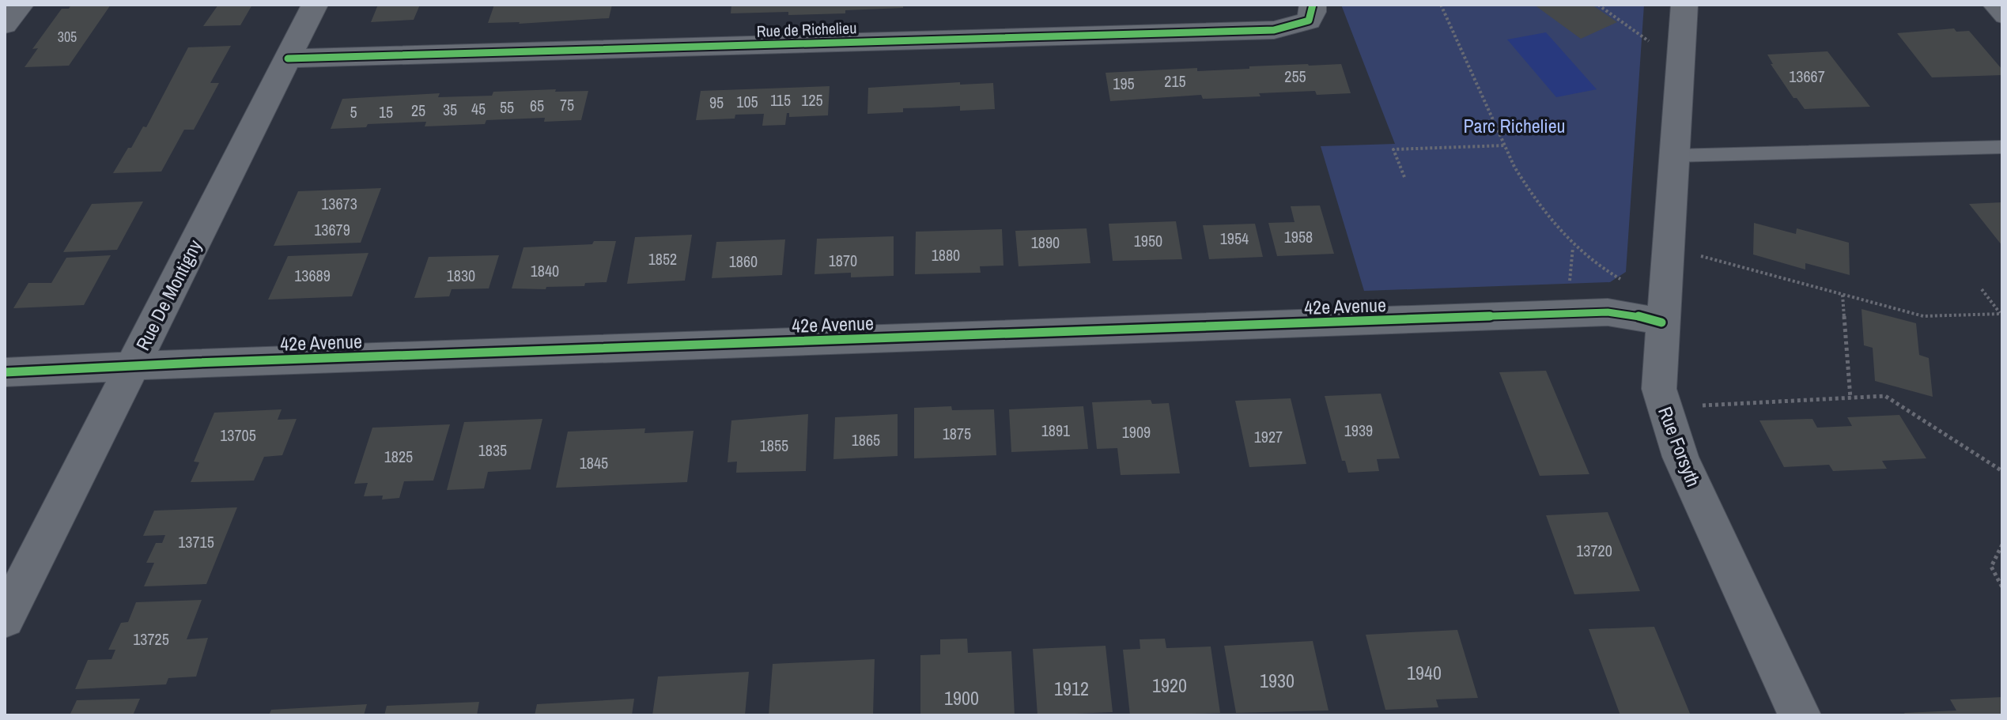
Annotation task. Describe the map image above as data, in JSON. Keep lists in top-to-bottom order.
{
  "streets": {
    "street": [
      "Rue de Richelieu",
      "Rue De Montigny",
      "42e Avenue",
      "Rue Forsyth"
    ]
  },
  "crossings": [
    ["Rue de Richelieu", "Rue De Montigny"],
    ["Rue De Montigny", "42e Avenue"],
    ["42e Avenue", "Rue Forsyth"]
  ],
  "parks": ["Parc Richelieu"],
  "house_numbers": [
    "305",
    "255",
    "13667",
    "215",
    "195",
    "115",
    "125",
    "105",
    "95",
    "75",
    "65",
    "55",
    "45",
    "35",
    "25",
    "5",
    "15",
    "13673",
    "13679",
    "1958",
    "1954",
    "1950",
    "1890",
    "1880",
    "1852",
    "1870",
    "1860",
    "1840",
    "13689",
    "1830",
    "1891",
    "1939",
    "1909",
    "1875",
    "13705",
    "1927",
    "1865",
    "1855",
    "1835",
    "1825",
    "1845",
    "13715",
    "13720",
    "13725",
    "1940",
    "1930",
    "1920",
    "1912",
    "1900"
  ]
}
